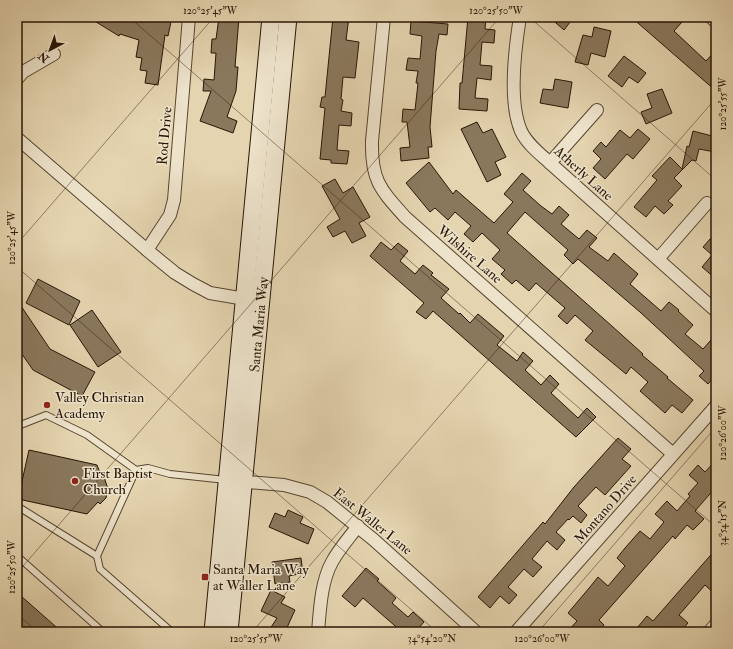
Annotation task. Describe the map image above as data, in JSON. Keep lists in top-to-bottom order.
{
  "streets": {
    "main road": ["Santa Maria Way"],
    "street": [
      "Rod Drive",
      "Atherly Lane",
      "Wilshire Lane",
      "Montano Drive",
      "East Waller Lane"
    ]
  },
  "crossings": [
    ["Wilshire Lane", "Montano Drive"],
    ["Santa Maria Way", "East Waller Lane"]
  ],
  "places": {
    "other": ["Valley Christian Academy", "First Baptist Church"],
    "transit": ["Santa Maria Way at Waller Lane"]
  },
  "north": "bottom left",
  "coordinates": [
    "120°25'45\"W",
    "120°25'50\"W",
    "120°25'55\"W",
    "120°26'00\"W",
    "34°54'15\"N",
    "34°54'20\"N"
  ]
}
